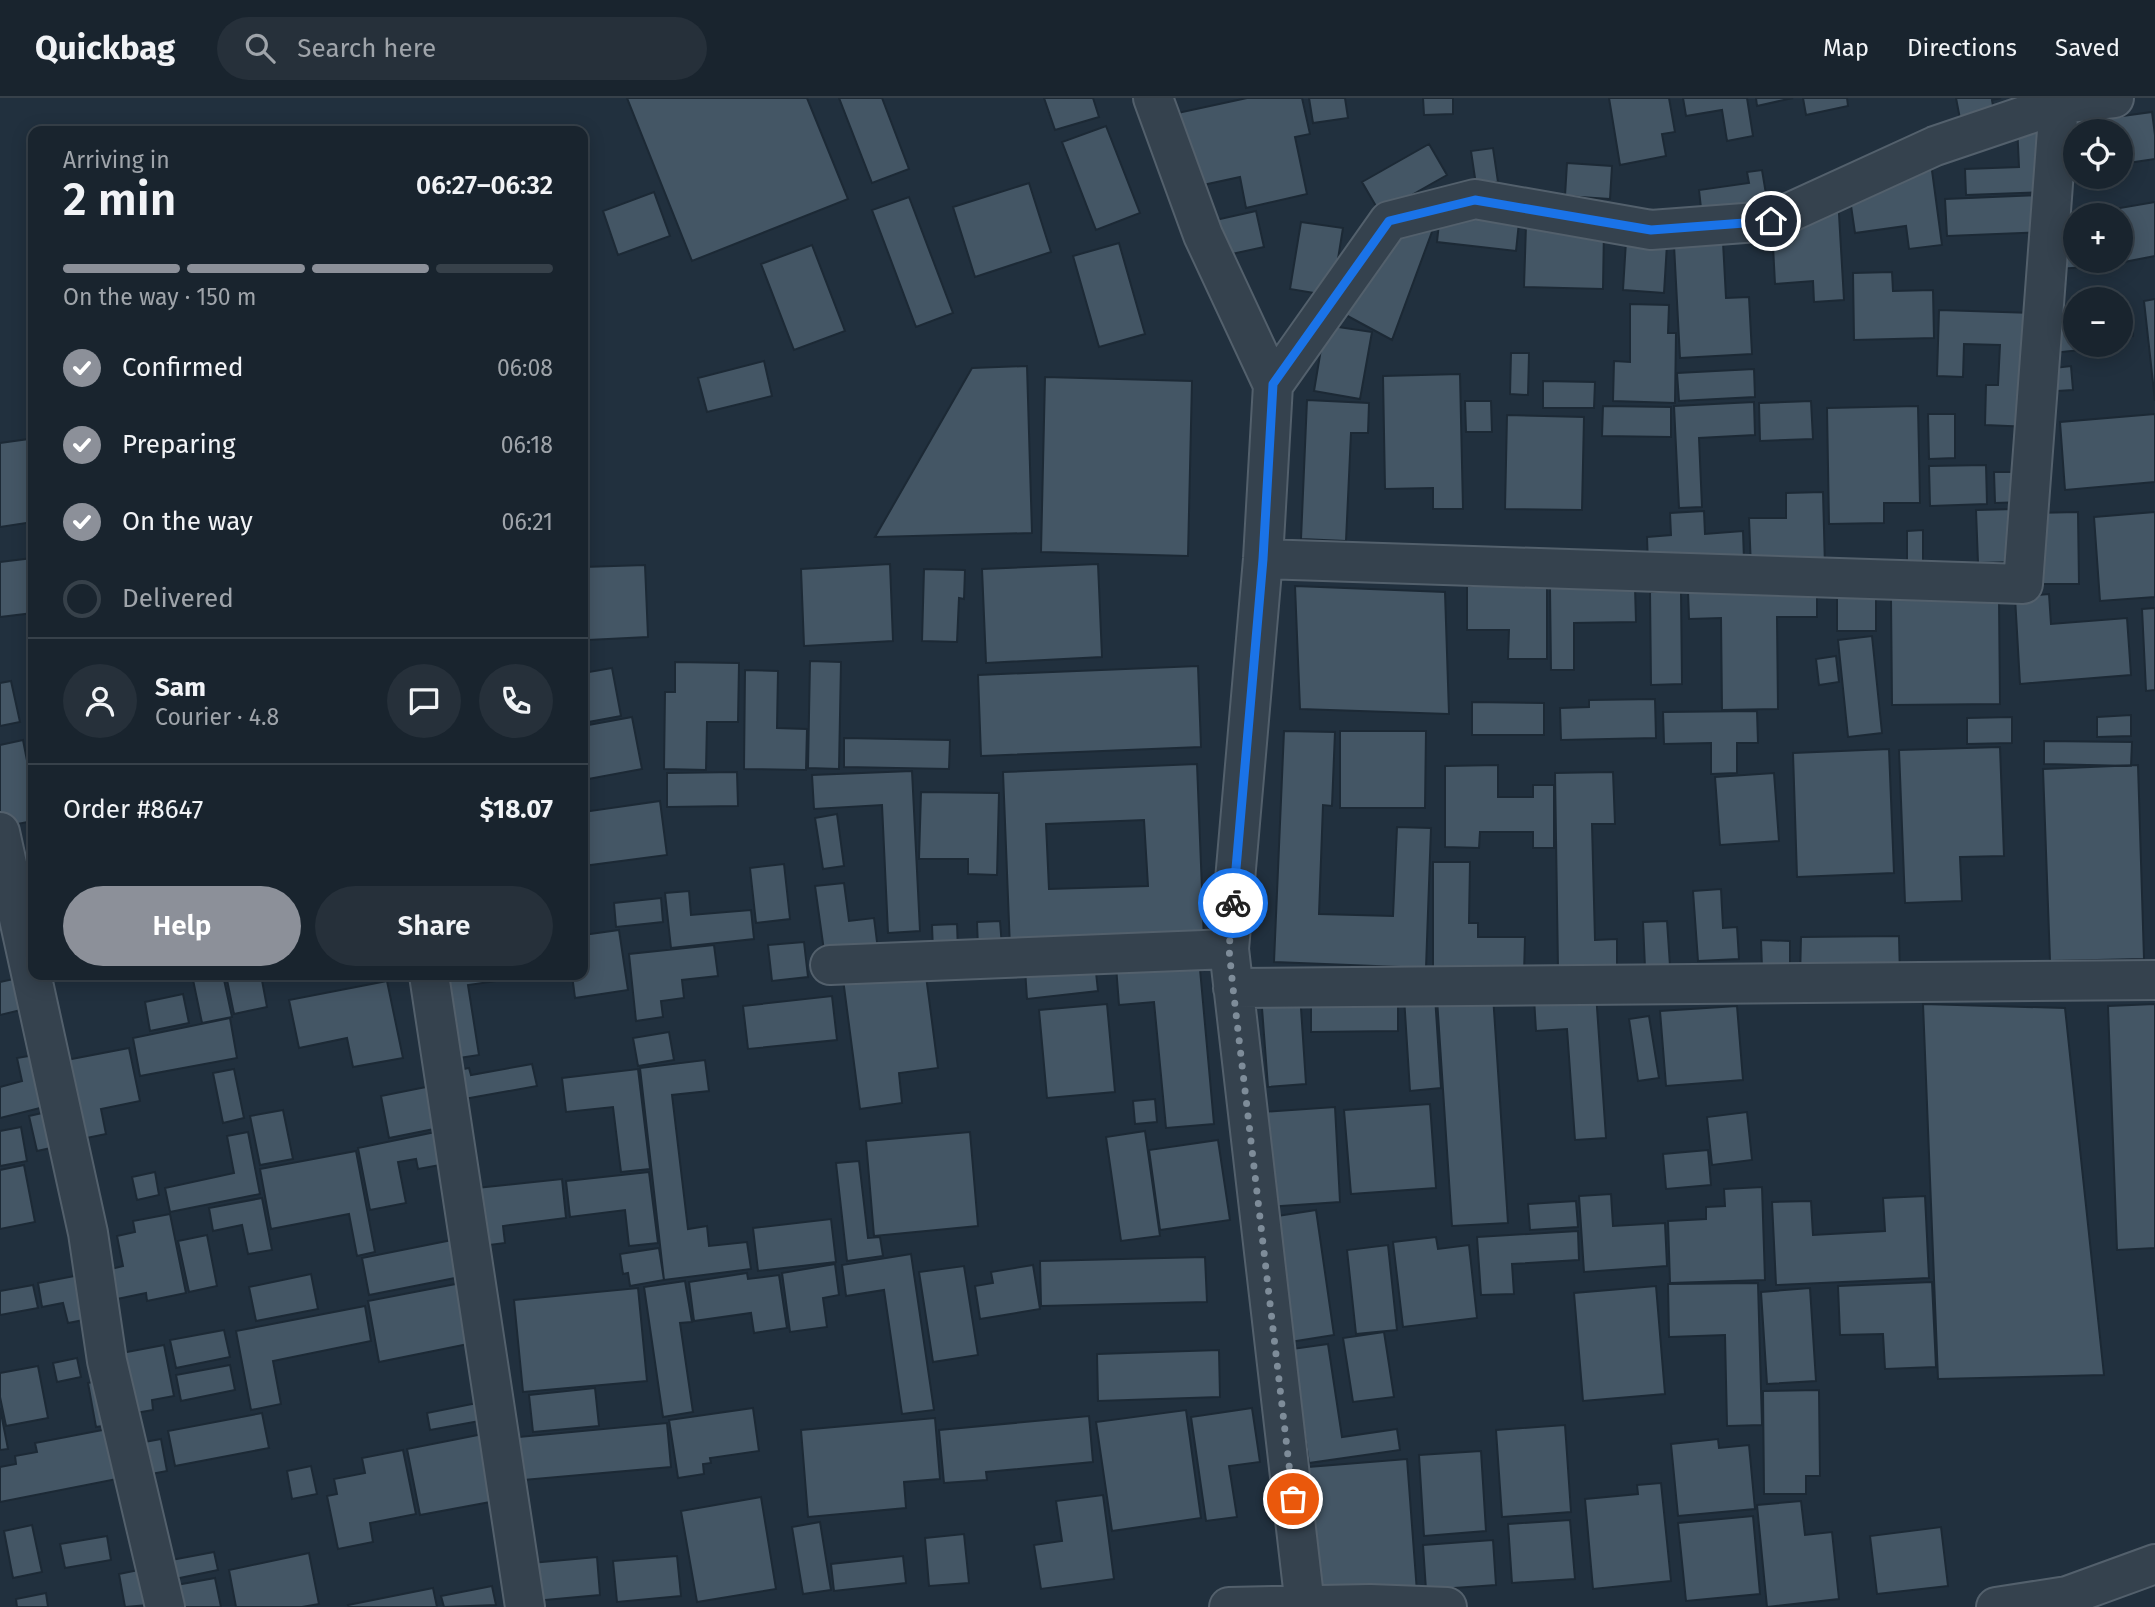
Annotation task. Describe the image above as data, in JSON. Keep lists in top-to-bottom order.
{
  "page": {
    "header": "Quickbag",
    "search": "Search here",
    "nav": ["Map", "Directions", "Saved"],
    "map_buttons": ["+", "−"],
    "heading": ["2 min", "Arriving in", "06:27–06:32"],
    "panel": [
      "Sam",
      "Courier · 4.8",
      "Order #8647",
      "$18.07"
    ],
    "bar": "On the way · 150 m",
    "list": [
      ["Confirmed", "06:08"],
      ["Preparing", "06:18"],
      ["On the way", "06:21"],
      "Delivered"
    ],
    "buttons": ["Help", "Share"]
  }
}
